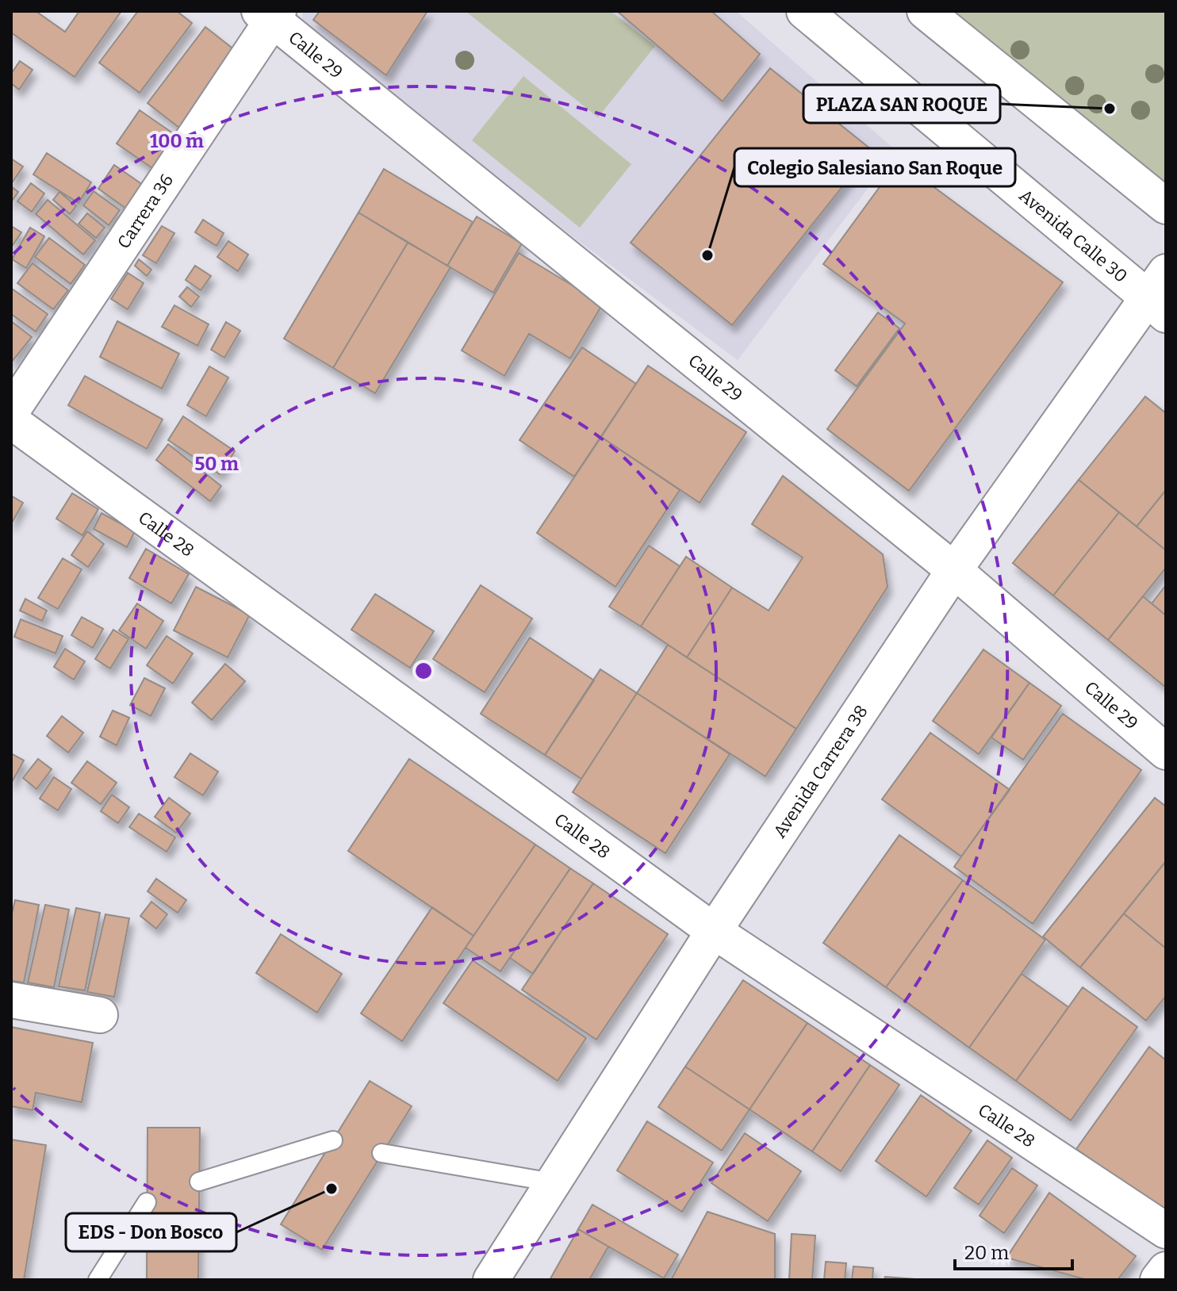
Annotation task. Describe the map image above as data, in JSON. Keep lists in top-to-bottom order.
{
  "streets": {
    "main road": [
      "Calle 29",
      "Carrera 36",
      "Avenida Calle 30",
      "Calle 28",
      "Avenida Carrera 38"
    ]
  },
  "crossings": [
    ["Calle 29", "Carrera 36"],
    ["Calle 29", "Avenida Carrera 38"],
    ["Avenida Calle 30", "Avenida Carrera 38"],
    ["Calle 28", "Avenida Carrera 38"]
  ],
  "places": ["PLAZA SAN ROQUE", "Colegio Salesiano San Roque", "EDS - Don Bosco"],
  "scale_bar": "20 m",
  "rings": ["100 m", "50 m"]
}
